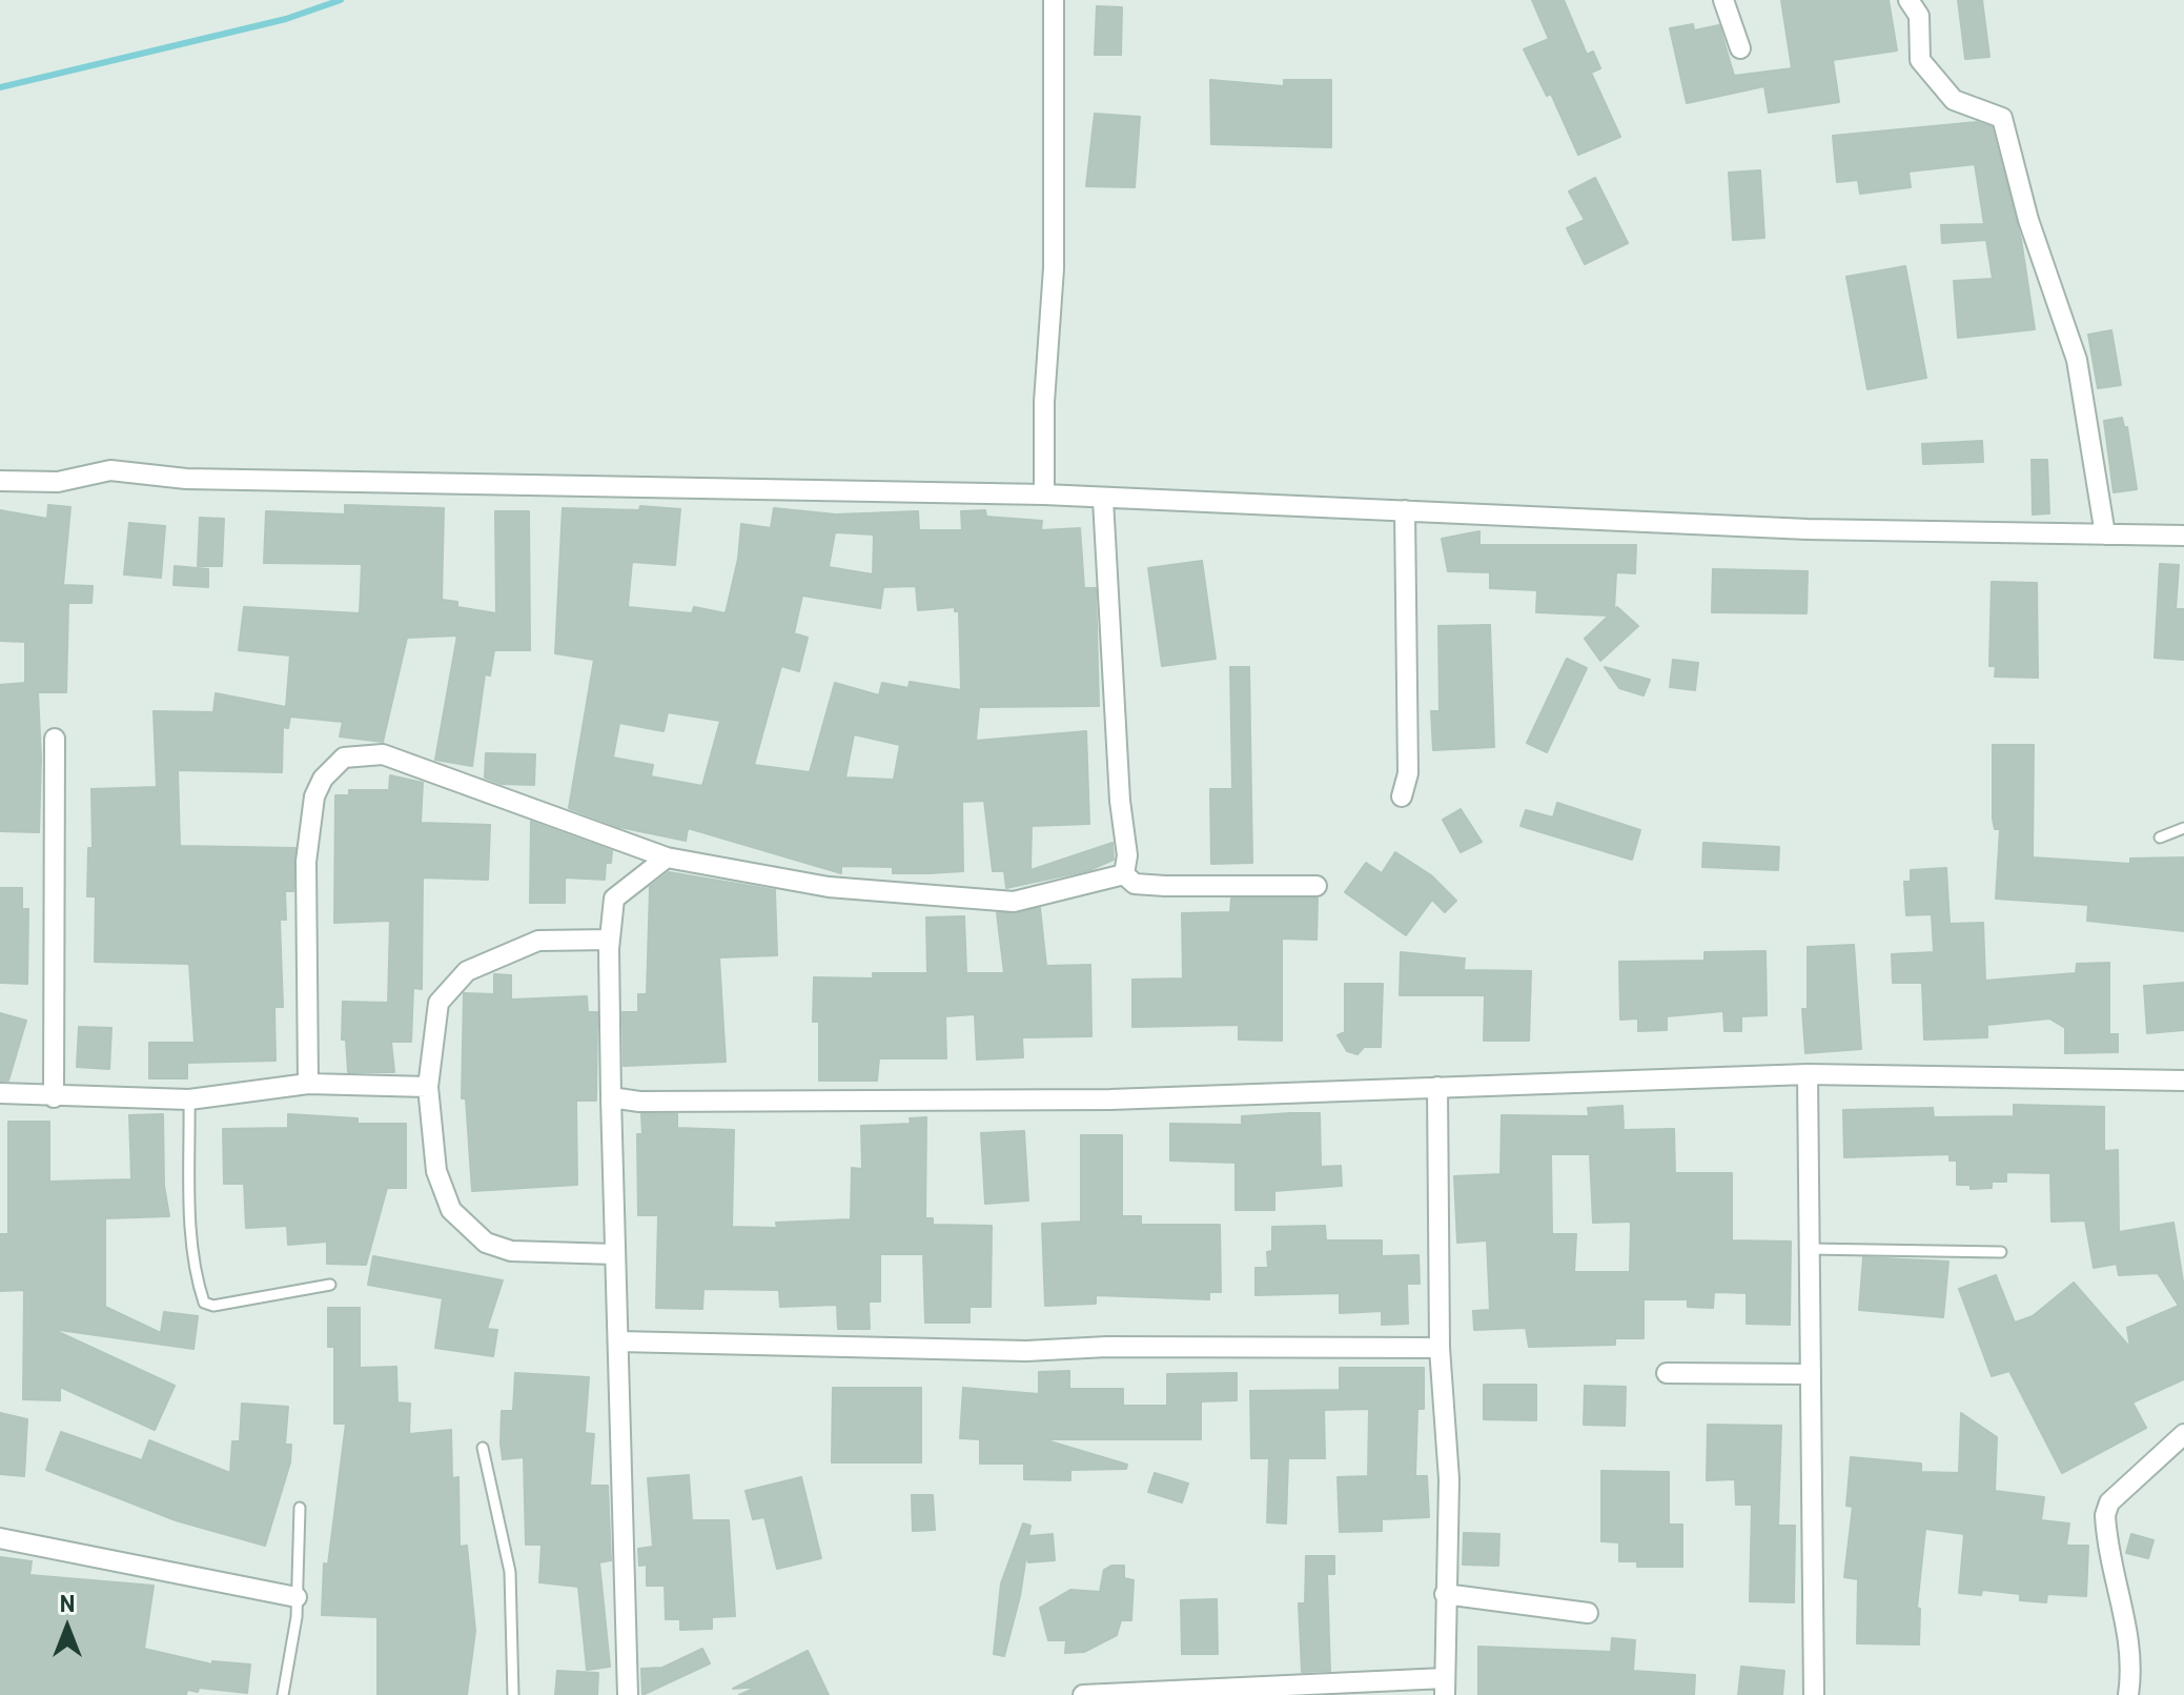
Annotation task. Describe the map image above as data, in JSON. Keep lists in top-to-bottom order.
{
  "north": "top"
}
